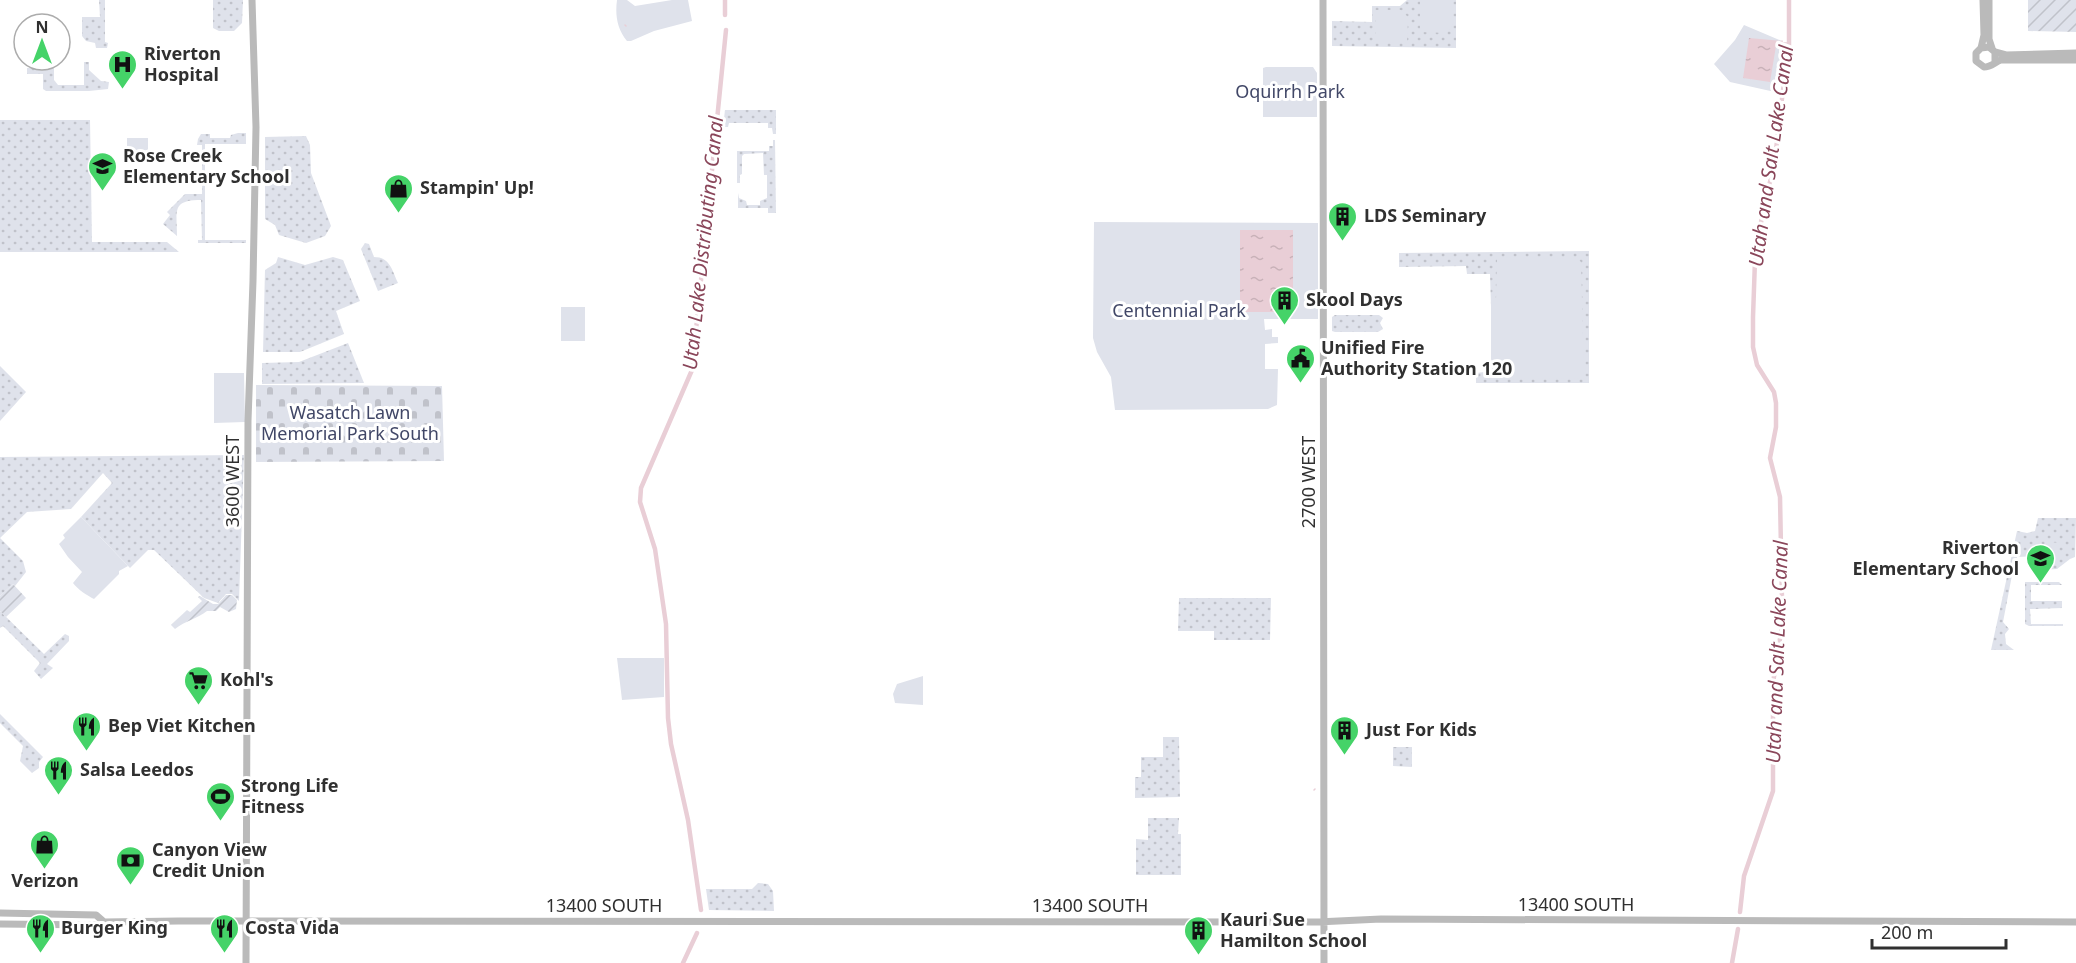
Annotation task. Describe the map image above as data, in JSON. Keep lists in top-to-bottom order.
{
  "streets": {
    "main road": ["3600 WEST", "2700 WEST", "13400 SOUTH"]
  },
  "crossings": [
    ["3600 WEST", "13400 SOUTH"],
    ["2700 WEST", "13400 SOUTH"]
  ],
  "water": ["Utah and Salt Lake Canal", "Utah Lake Distributing Canal"],
  "parks": ["Oquirrh Park", "Centennial Park", "Wasatch Lawn Memorial Park South"],
  "places": {
    "hospital": ["Riverton Hospital"],
    "school or university": ["Rose Creek Elementary School", "Riverton Elementary School"],
    "shop": ["Stampin' Up!", "Verizon"],
    "building": [
      "LDS Seminary",
      "Skool Days",
      "Just For Kids",
      "Kauri Sue Hamilton School"
    ],
    "public building": ["Unified Fire Authority Station 120"],
    "supermarket": ["Kohl's"],
    "restaurant": [
      "Bep Viet Kitchen",
      "Salsa Leedos",
      "Burger King",
      "Costa Vida"
    ],
    "sports": ["Strong Life Fitness"],
    "bank": ["Canyon View Credit Union"]
  },
  "scale_bar": "200 m",
  "north": "top"
}
